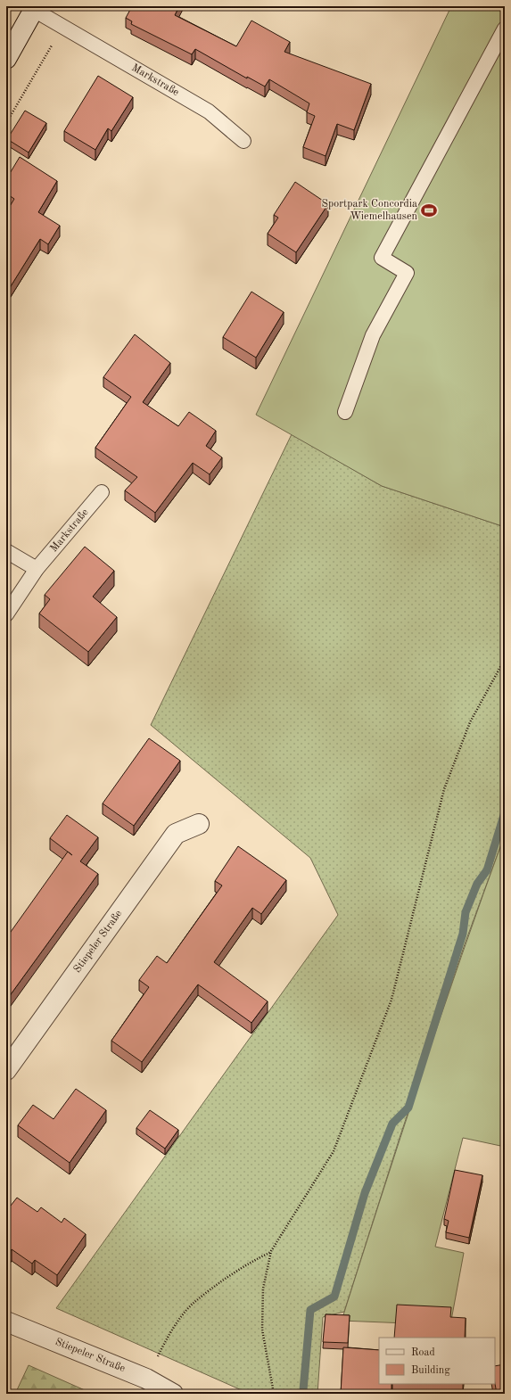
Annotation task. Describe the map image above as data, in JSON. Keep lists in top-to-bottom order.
{
  "streets": {
    "street": ["Markstraße", "Stiepeler Straße"]
  },
  "places": {
    "sports": ["Sportpark Concordia Wiemelhausen"]
  },
  "legend": ["Road", "Building"]
}
